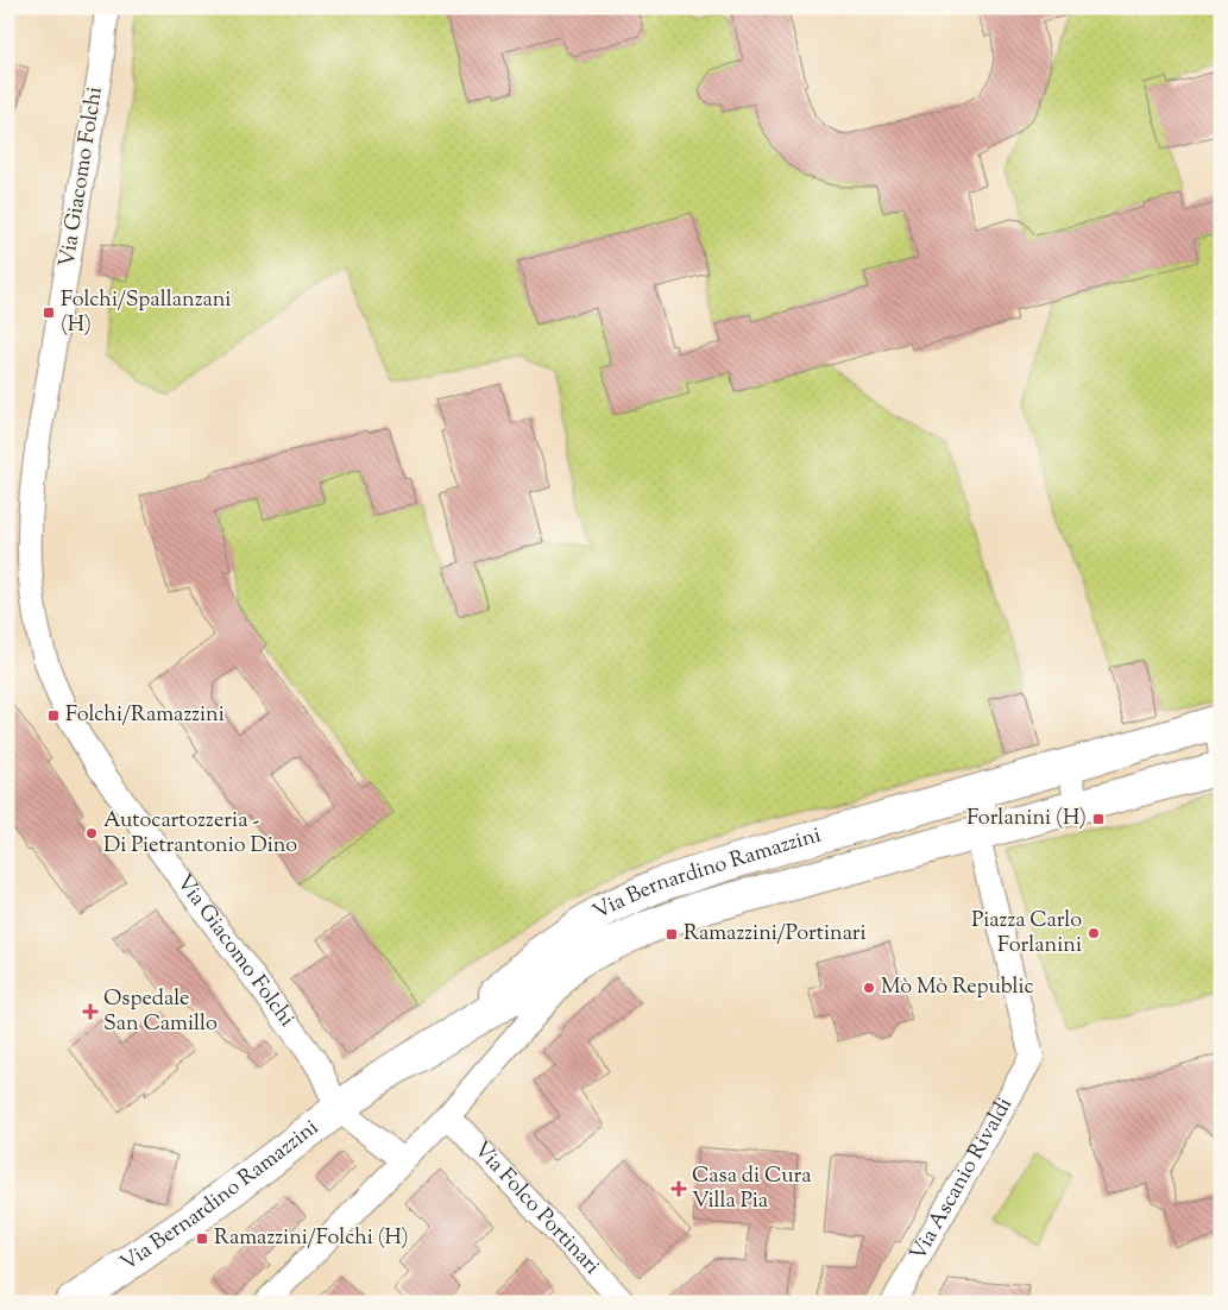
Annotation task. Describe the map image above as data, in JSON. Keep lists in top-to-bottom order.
{
  "streets": {
    "street": [
      "Via Giacomo Folchi",
      "Via Bernardino Ramazzini",
      "Via Ascanio Rivaldi",
      "Via Folco Portinari"
    ]
  },
  "crossings": [
    ["Via Giacomo Folchi", "Via Bernardino Ramazzini"],
    ["Via Bernardino Ramazzini", "Via Ascanio Rivaldi"],
    ["Via Bernardino Ramazzini", "Via Folco Portinari"]
  ],
  "places": {
    "transit": [
      "Folchi/Spallanzani (H)",
      "Folchi/Ramazzini",
      "Forlanini (H)",
      "Ramazzini/Portinari",
      "Ramazzini/Folchi (H)"
    ],
    "other": ["Autocartozzeria - Di Pietrantonio Dino", "Piazza Carlo Forlanini", "Mò Mò Republic"],
    "health": ["Ospedale San Camillo", "Casa di Cura Villa Pia"]
  }
}
